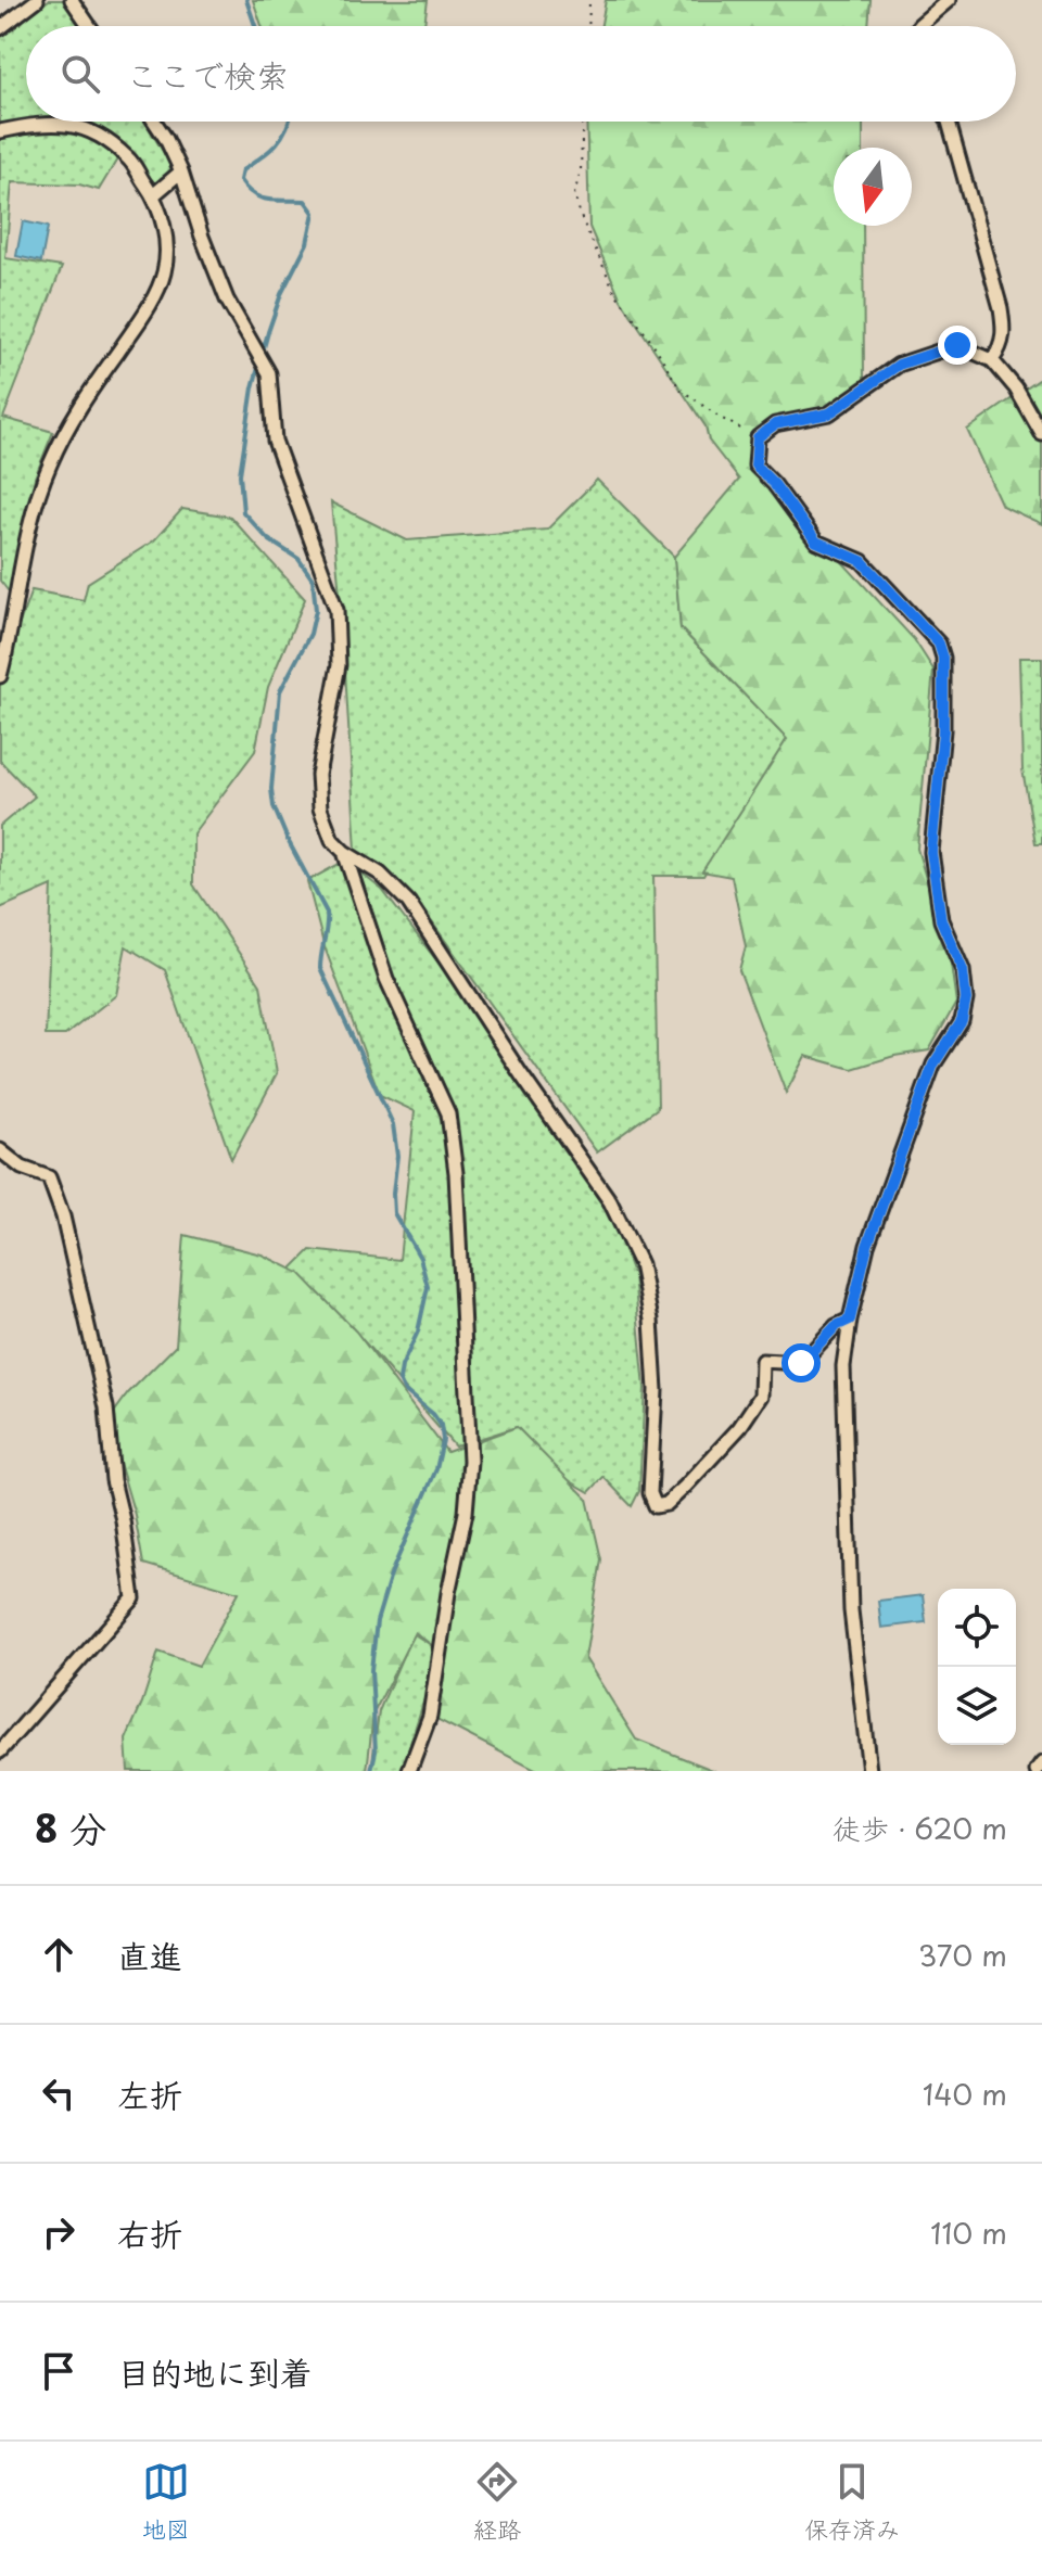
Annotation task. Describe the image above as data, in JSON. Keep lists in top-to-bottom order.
{
  "north": "bottom",
  "page": {
    "search": "ここで検索",
    "heading": ["8 分", "徒歩 · 620 m"],
    "list": [
      ["直進", "370 m"],
      ["左折", "140 m"],
      ["右折", "110 m"],
      "目的地に到着"
    ],
    "nav": ["地図", "経路", "保存済み"]
  }
}
